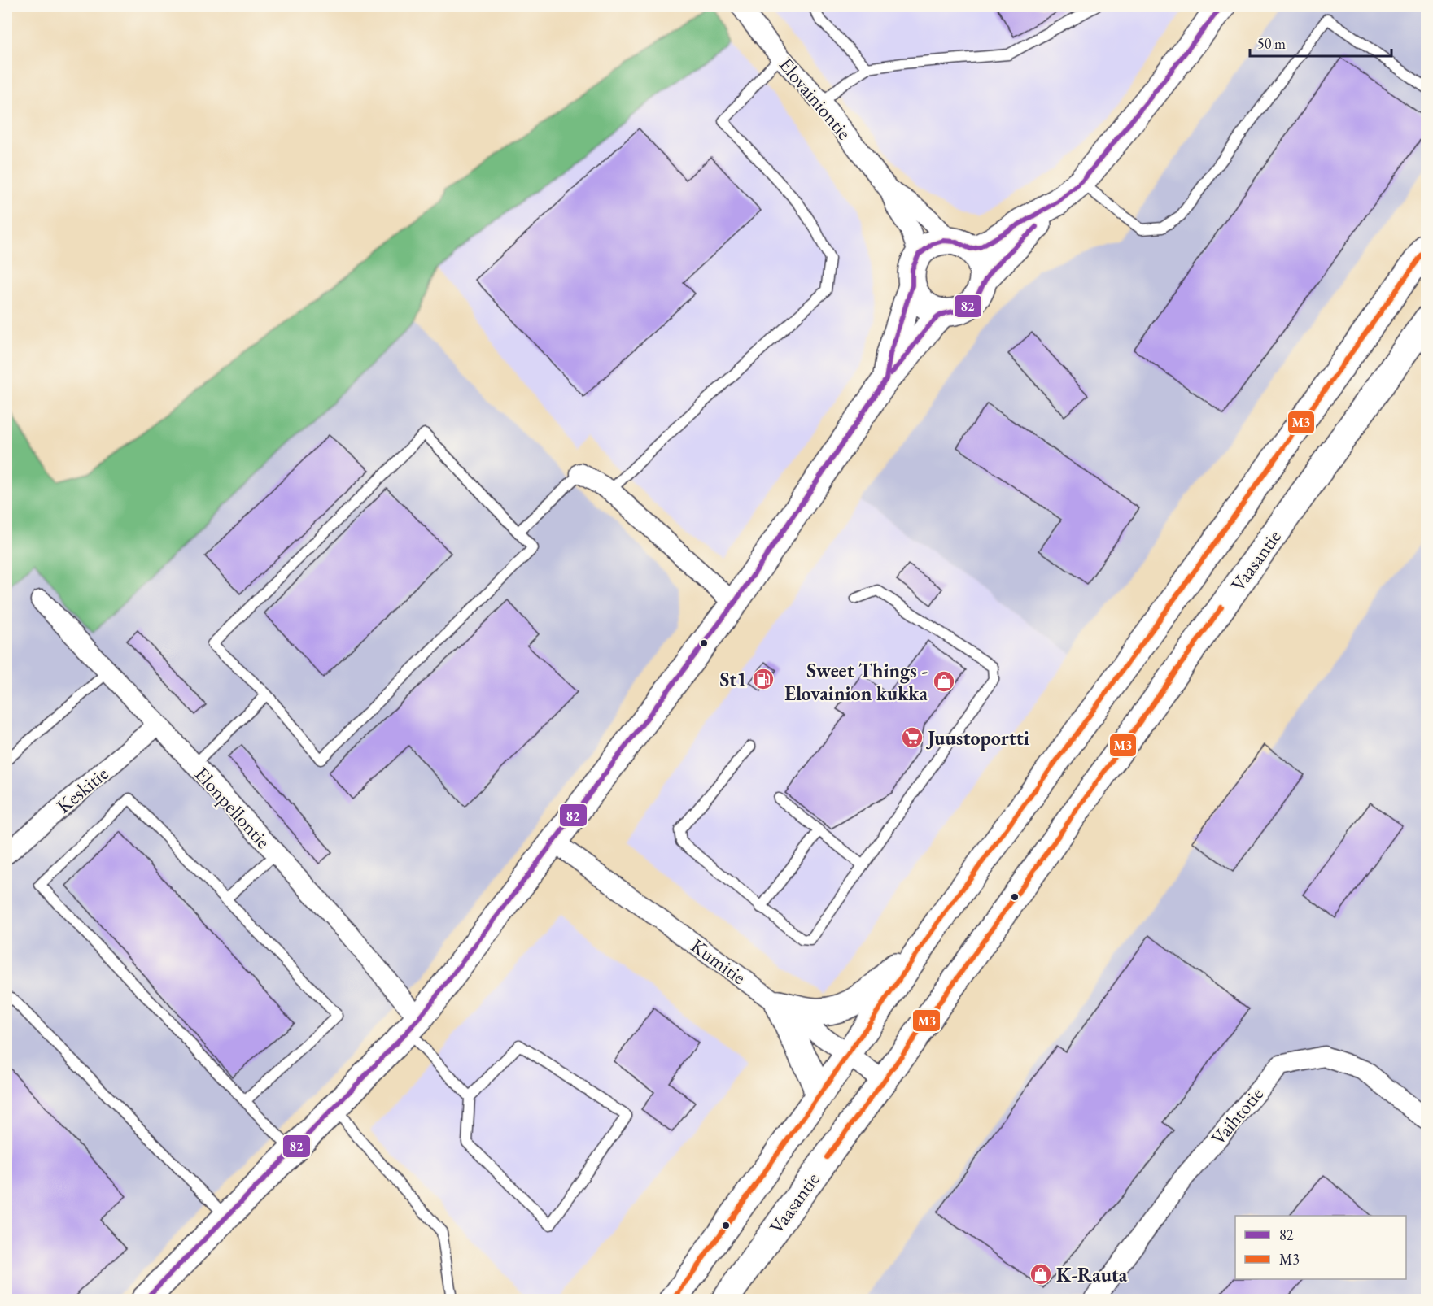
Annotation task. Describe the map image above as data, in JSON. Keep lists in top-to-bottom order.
{
  "streets": {
    "main road": ["Vaasantie"],
    "street": [
      "Elovainiontie",
      "Keskitie",
      "Elonpellontie",
      "Kumitie",
      "Vaihtotie"
    ]
  },
  "crossings": [
    ["Vaasantie", "Kumitie"],
    ["Keskitie", "Elonpellontie"]
  ],
  "places": {
    "fuel station": ["St1"],
    "shop": ["Sweet Things - Elovainion kukka", "K-Rauta"],
    "supermarket": ["Juustoportti"]
  },
  "lines": ["transit line 82", "transit line M3"],
  "legend": ["82", "M3"],
  "scale_bar": "50 m"
}
